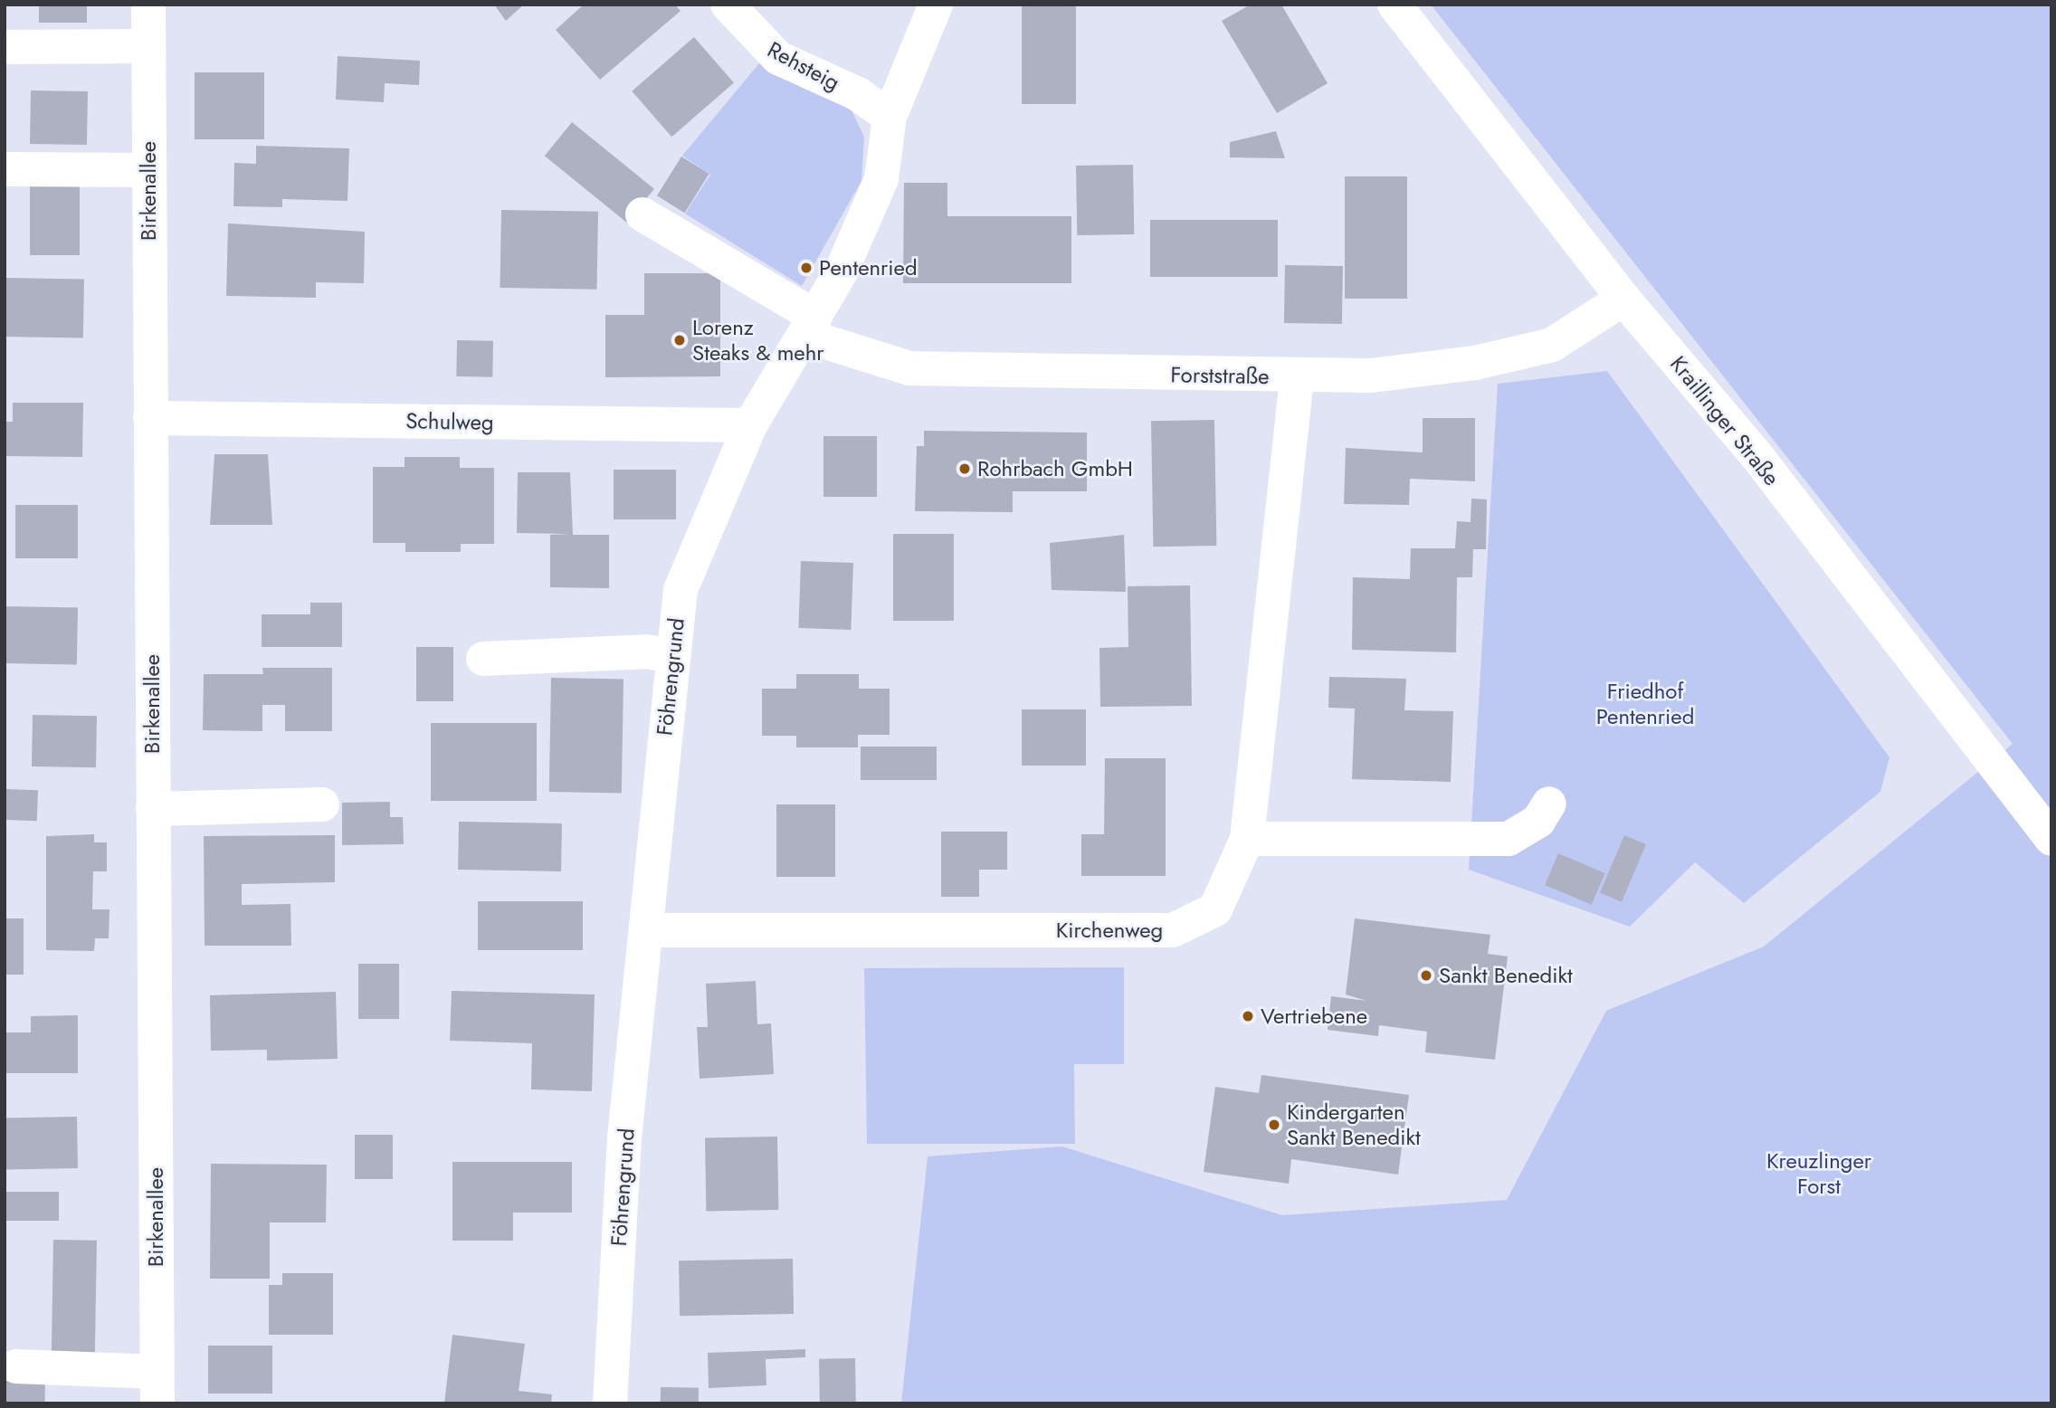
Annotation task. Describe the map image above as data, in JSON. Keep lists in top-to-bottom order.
{
  "streets": {
    "street": [
      "Rehsteig",
      "Birkenallee",
      "Forststraße",
      "Kraillinger Straße",
      "Schulweg",
      "Föhrengrund",
      "Kirchenweg"
    ]
  },
  "crossings": [
    ["Rehsteig", "Föhrengrund"],
    ["Birkenallee", "Schulweg"],
    ["Forststraße", "Kraillinger Straße"],
    ["Forststraße", "Föhrengrund"],
    ["Forststraße", "Kirchenweg"],
    ["Schulweg", "Föhrengrund"],
    ["Föhrengrund", "Kirchenweg"]
  ],
  "parks": ["Friedhof Pentenried", "Kreuzlinger Forst"],
  "places": [
    "Pentenried",
    "Lorenz Steaks & mehr",
    "Rohrbach GmbH",
    "Sankt Benedikt",
    "Vertriebene",
    "Kindergarten Sankt Benedikt"
  ]
}
